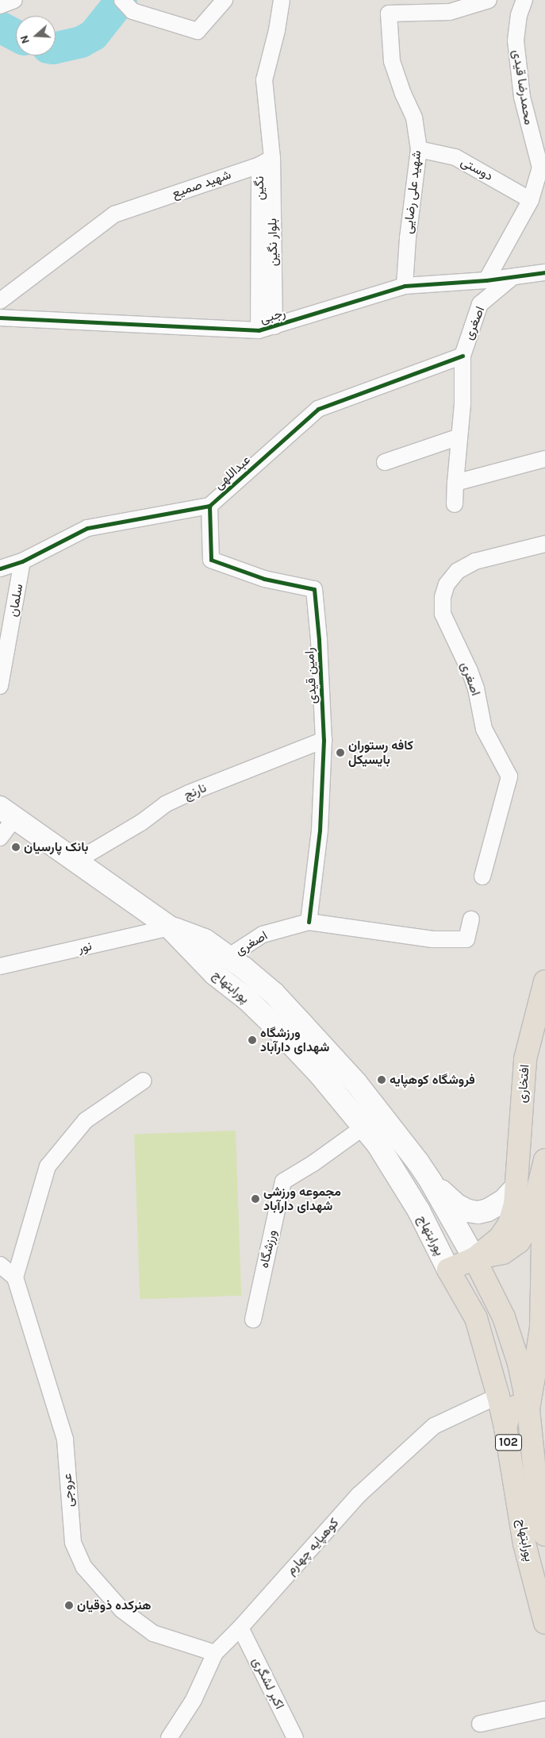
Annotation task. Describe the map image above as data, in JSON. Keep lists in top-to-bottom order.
{
  "streets": {
    "main road": ["پورابتهاج", "افتخاری", "102"],
    "street": [
      "محمدرضا قیدی",
      "دوستی",
      "شهید صمیع",
      "نگین",
      "شهید علی رضایی",
      "بلوار نگین",
      "رجبی",
      "اصغری",
      "عبداللهی",
      "سلمان",
      "رامین قیدی",
      "نارنج",
      "نور",
      "ورزشگاه",
      "عروجی",
      "کوهپایه چهارم",
      "اکبر لشگری"
    ]
  },
  "crossings": [
    ["محمدرضا قیدی", "دوستی"],
    ["محمدرضا قیدی", "رجبی"],
    ["دوستی", "شهید علی رضایی"],
    ["شهید صمیع", "نگین"],
    ["شهید صمیع", "بلوار نگین"],
    ["نگین", "بلوار نگین"],
    ["نگین", "رجبی"],
    ["شهید علی رضایی", "رجبی"],
    ["بلوار نگین", "رجبی"],
    ["رجبی", "اصغری"],
    ["اصغری", "عبداللهی"],
    ["اصغری", "رامین قیدی"],
    ["اصغری", "پورابتهاج"],
    ["عبداللهی", "سلمان"],
    ["عبداللهی", "رامین قیدی"],
    ["رامین قیدی", "نارنج"],
    ["نارنج", "پورابتهاج"],
    ["نور", "پورابتهاج"],
    ["پورابتهاج", "افتخاری"],
    ["پورابتهاج", "ورزشگاه"],
    ["پورابتهاج", "کوهپایه چهارم"],
    ["عروجی", "کوهپایه چهارم"],
    ["کوهپایه چهارم", "اکبر لشگری"]
  ],
  "places": [
    "کافه رستوران بایسیکل",
    "بانک پارسیان",
    "ورزشگاه شهدای دارآباد",
    "فروشگاه کوهپایه",
    "مجموعه ورزشی شهدای دارآباد",
    "هنرکده ذوقیان"
  ],
  "north": "left"
}
